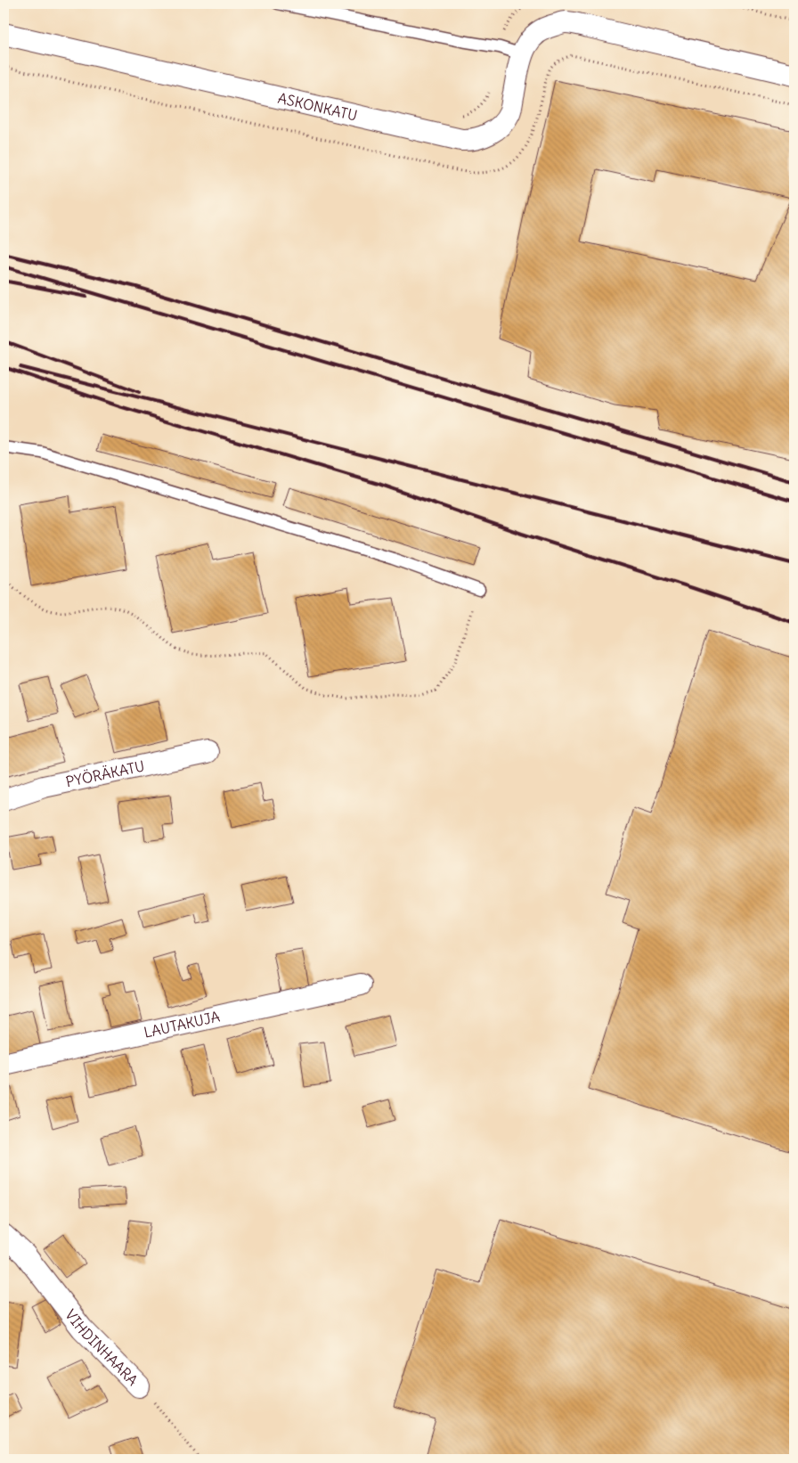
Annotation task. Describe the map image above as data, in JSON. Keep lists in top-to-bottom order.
{
  "streets": {
    "street": [
      "ASKONKATU",
      "PYÖRÄKATU",
      "LAUTAKUJA",
      "VIHDINHAARA"
    ]
  }
}
